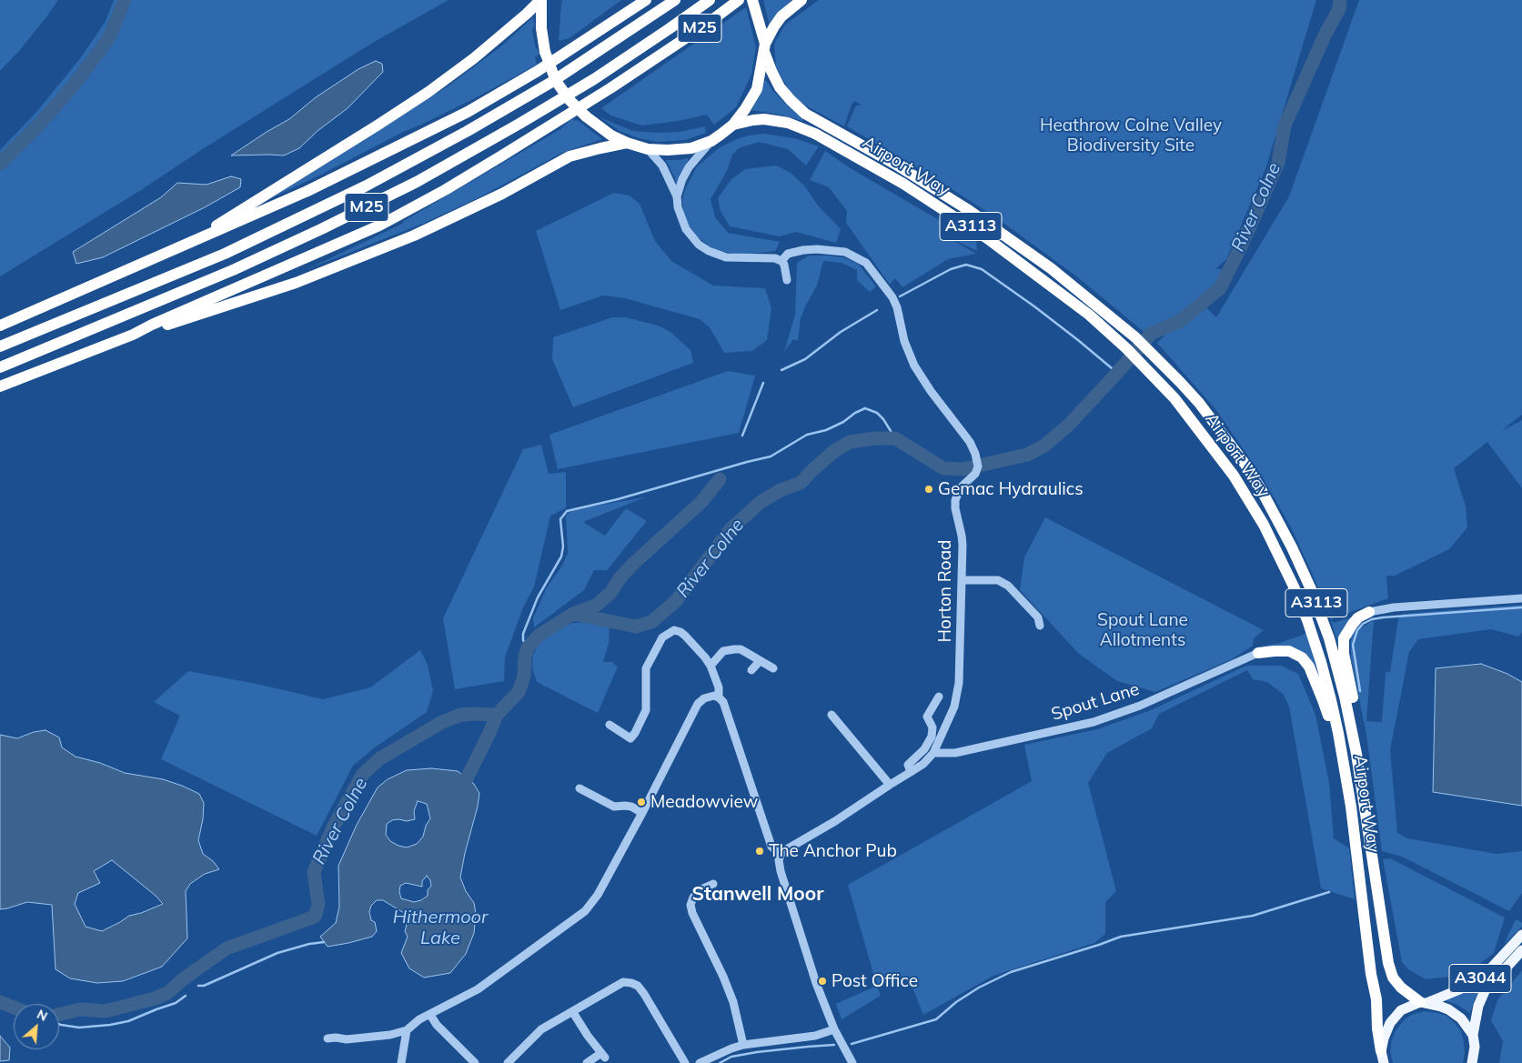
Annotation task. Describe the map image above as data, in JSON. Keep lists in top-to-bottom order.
{
  "streets": {
    "highway": ["M25", "Airport Way", "A3113"],
    "main road": ["A3044"],
    "street": ["Horton Road", "Spout Lane"]
  },
  "crossings": [
    ["Airport Way", "A3044"],
    ["Horton Road", "Spout Lane"]
  ],
  "districts": ["Stanwell Moor"],
  "water": ["River Colne", "Hithermoor Lake"],
  "parks": ["Heathrow Colne Valley Biodiversity Site", "Spout Lane Allotments"],
  "places": [
    "Gemac Hydraulics",
    "Meadowview",
    "The Anchor Pub",
    "Post Office"
  ],
  "north": "top right"
}
